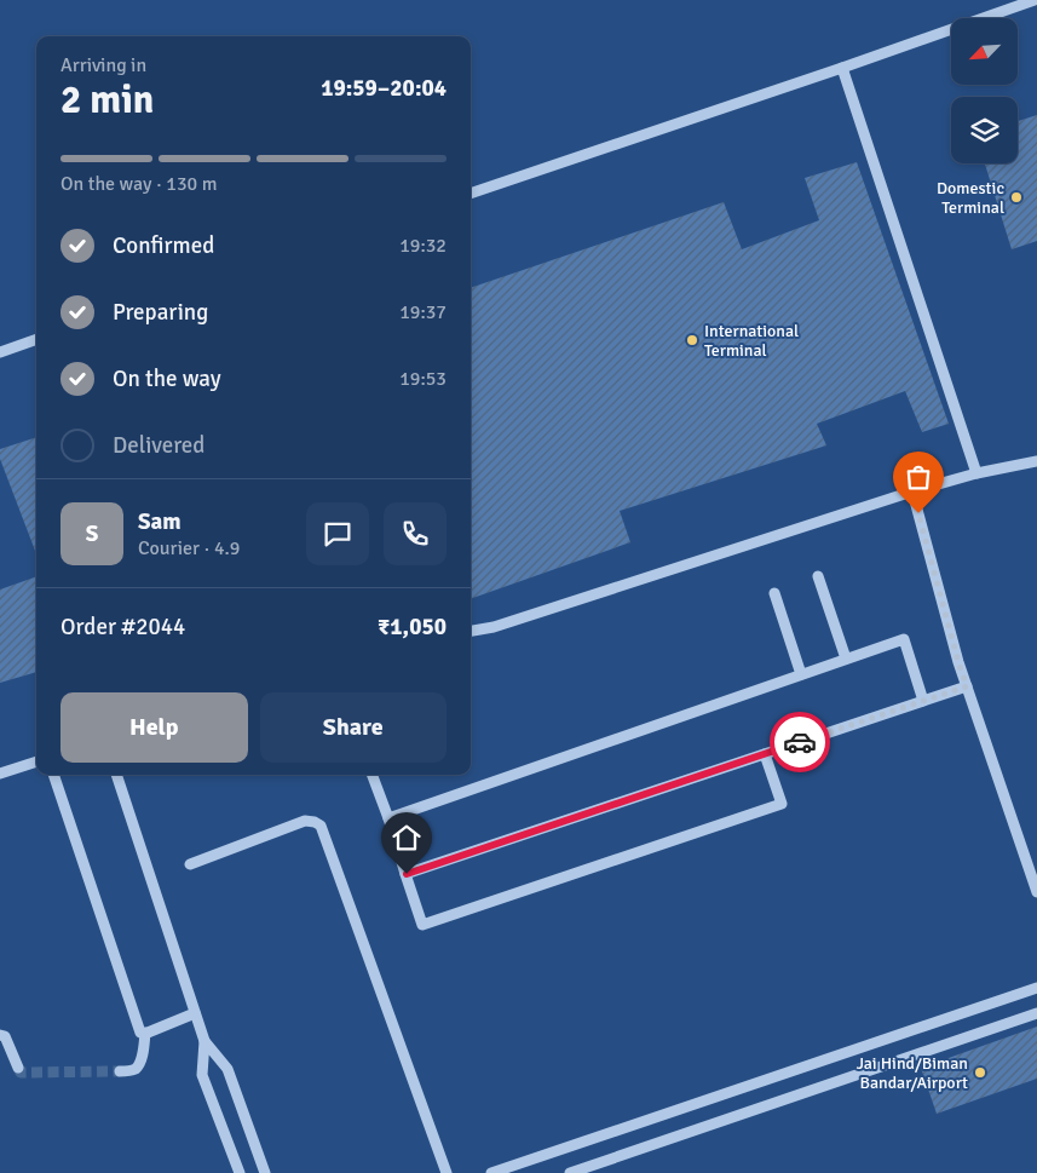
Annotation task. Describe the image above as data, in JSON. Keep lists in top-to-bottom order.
{
  "places": ["Domestic Terminal", "International Terminal", "Jai Hind/Biman Bandar/Airport"],
  "north": "bottom left",
  "page": {
    "heading": ["2 min", "Arriving in", "19:59–20:04"],
    "panel": [
      "Sam",
      "Courier · 4.9",
      "Order #2044",
      "₹1,050"
    ],
    "bar": "On the way · 130 m",
    "list": [
      ["Confirmed", "19:32"],
      ["Preparing", "19:37"],
      ["On the way", "19:53"],
      "Delivered"
    ],
    "round": "S",
    "buttons": ["Help", "Share"]
  }
}
